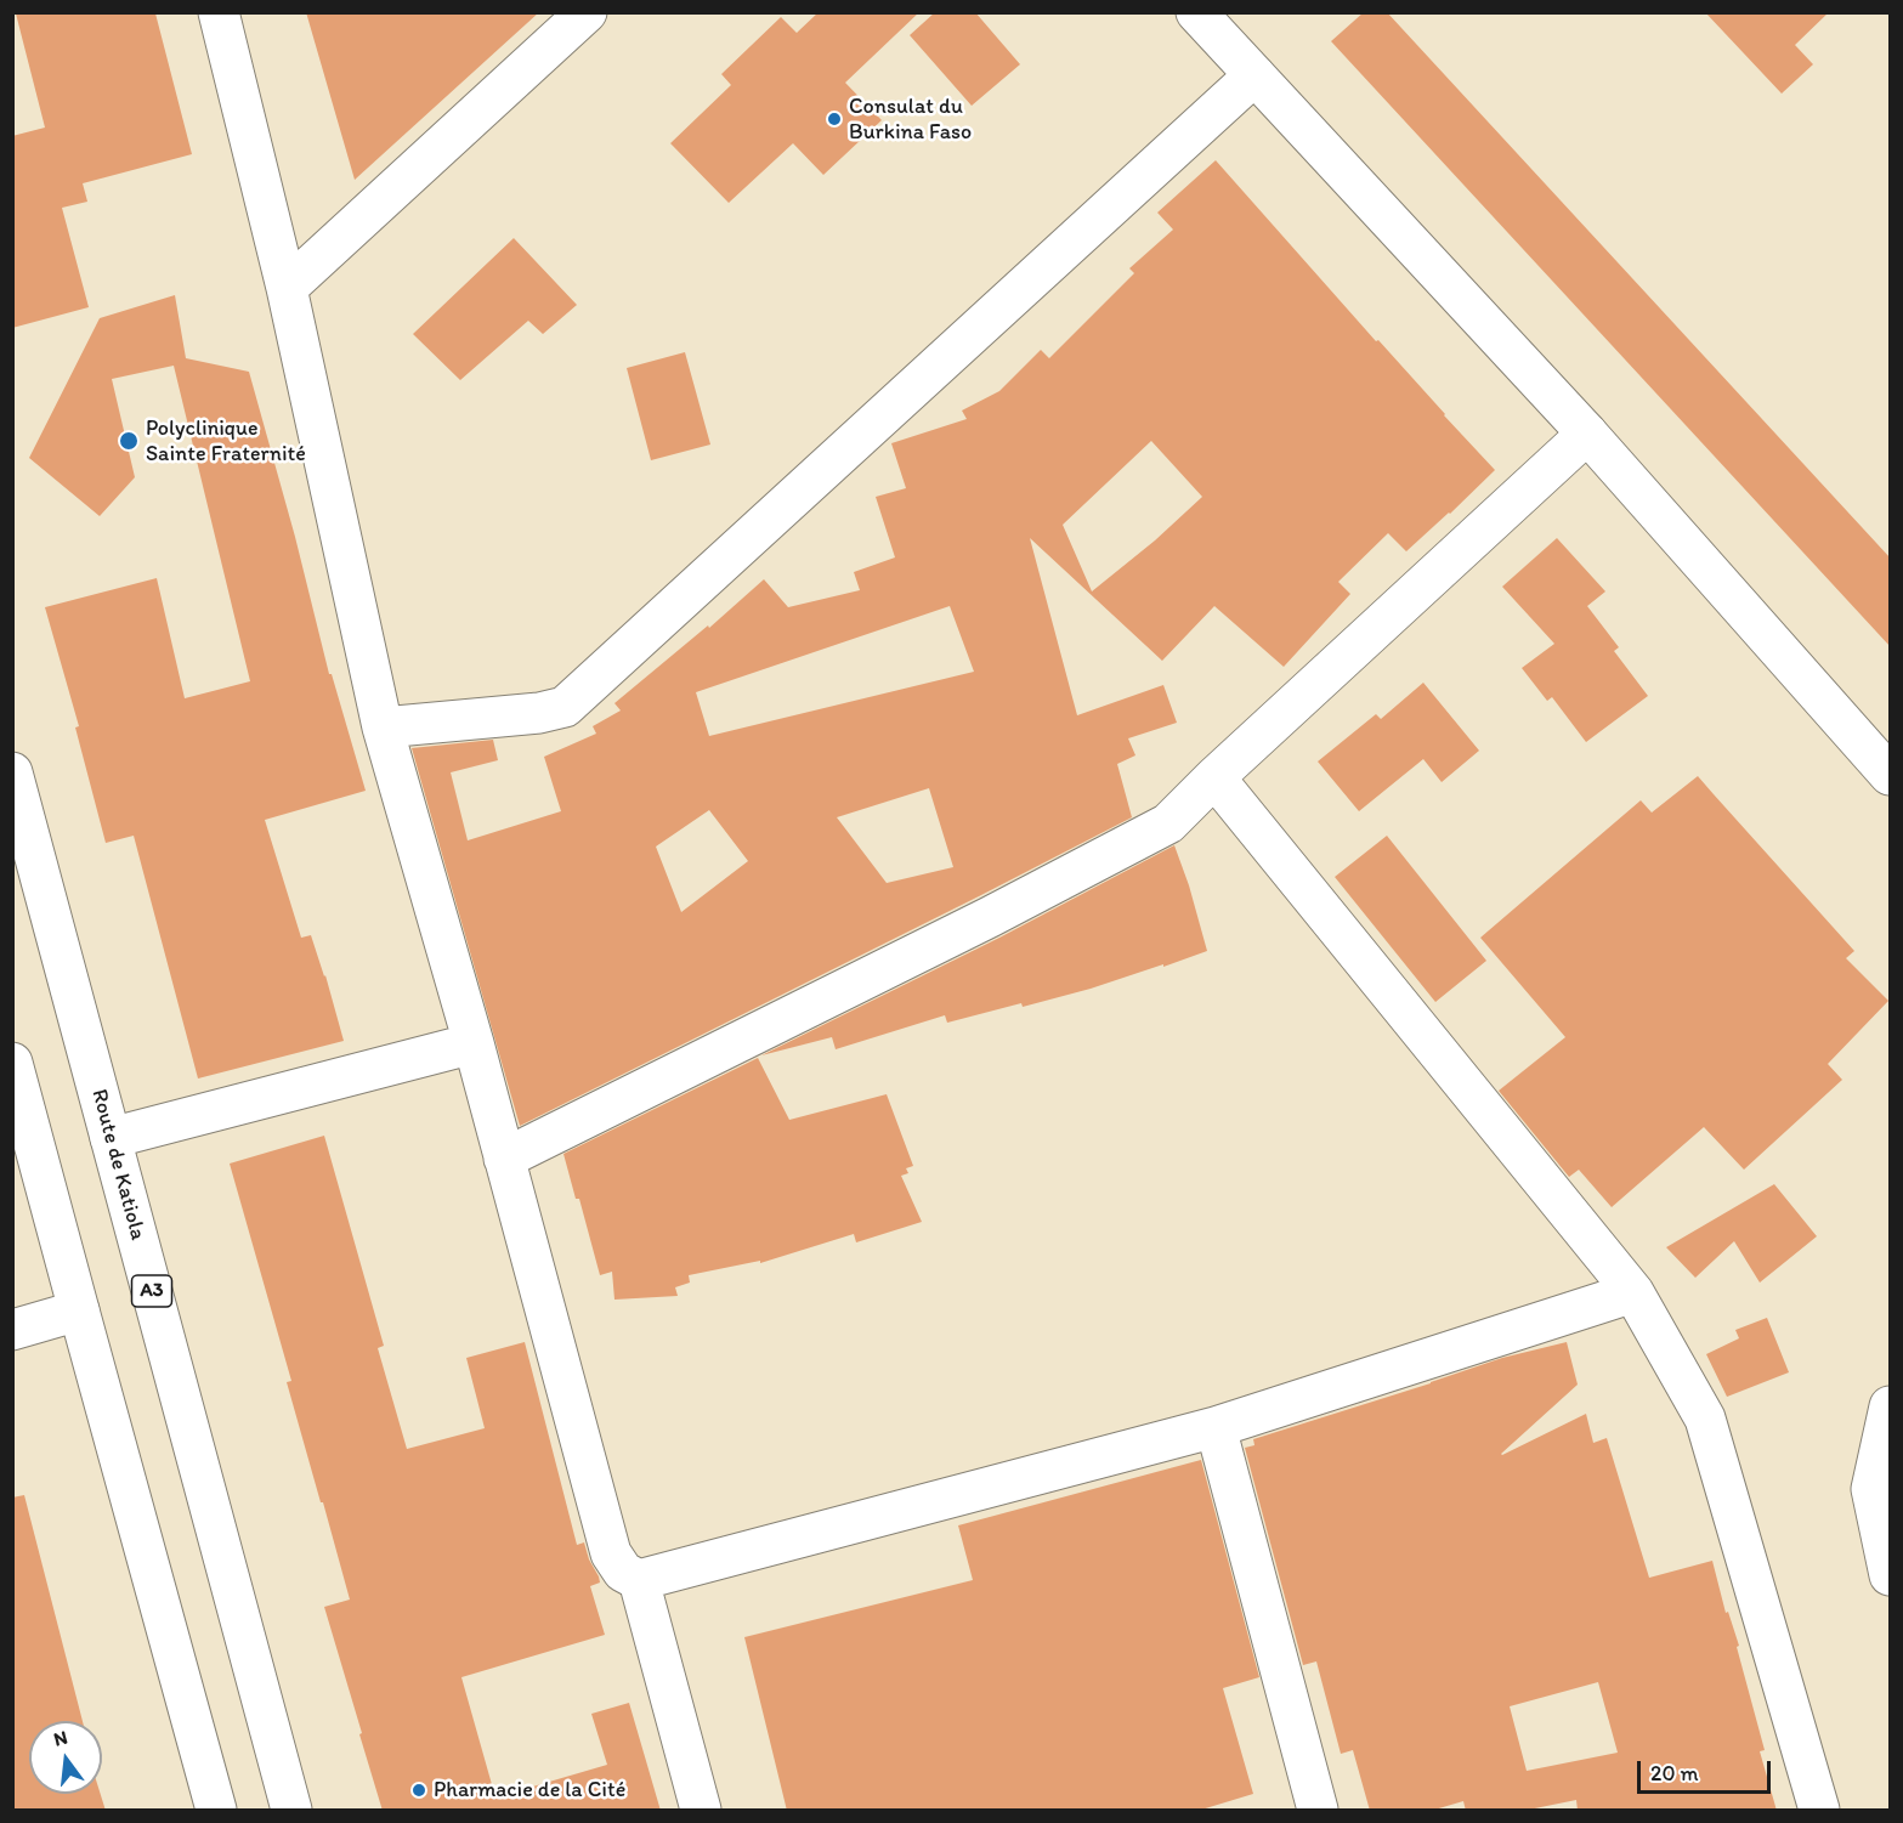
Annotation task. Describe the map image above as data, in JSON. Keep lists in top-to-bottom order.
{
  "streets": {
    "main road": ["Route de Katiola", "A3"]
  },
  "places": ["Consulat du Burkina Faso", "Polyclinique Sainte Fraternité", "Pharmacie de la Cité"],
  "scale_bar": "20 m",
  "north": "top"
}
